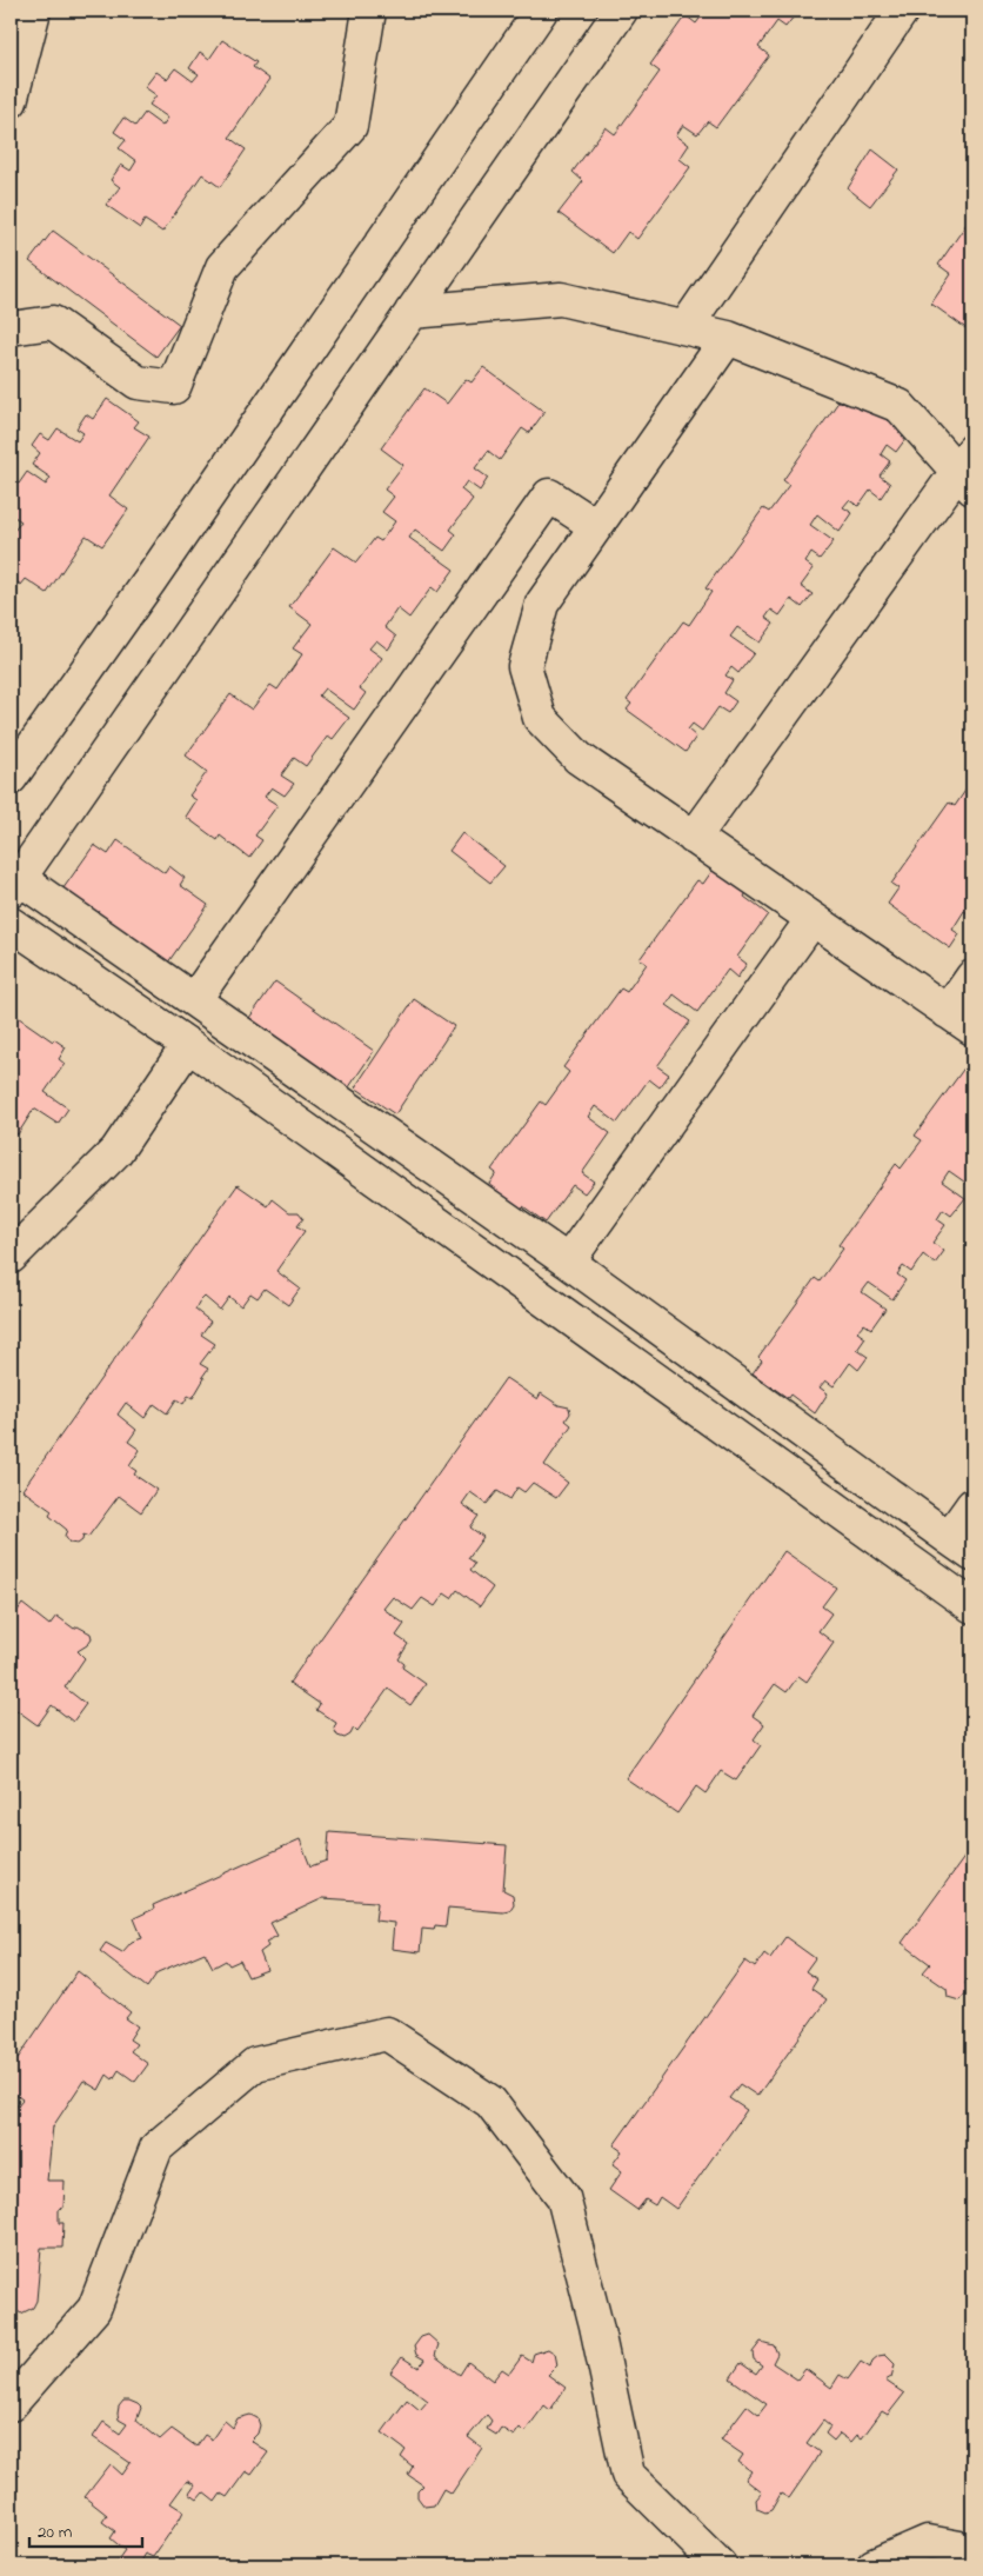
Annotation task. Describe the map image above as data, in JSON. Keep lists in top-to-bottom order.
{
  "scale_bar": "20 m"
}
